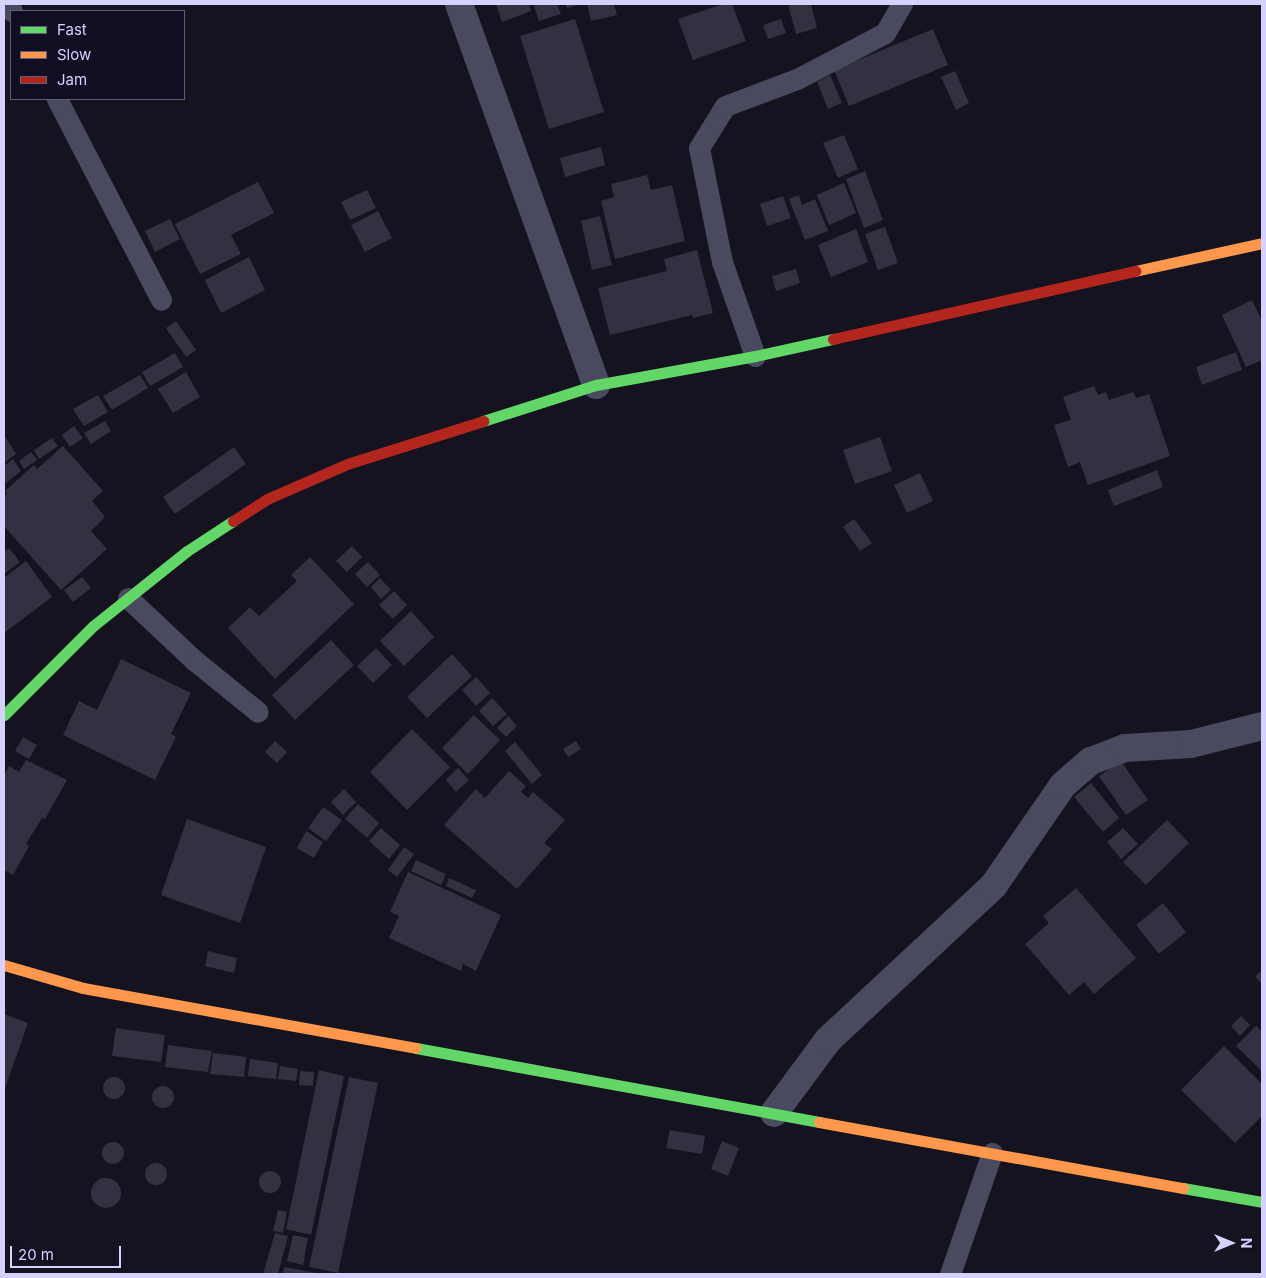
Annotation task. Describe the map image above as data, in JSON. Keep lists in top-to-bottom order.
{
  "legend": ["Fast", "Slow", "Jam"],
  "scale_bar": "20 m",
  "north": "right"
}
